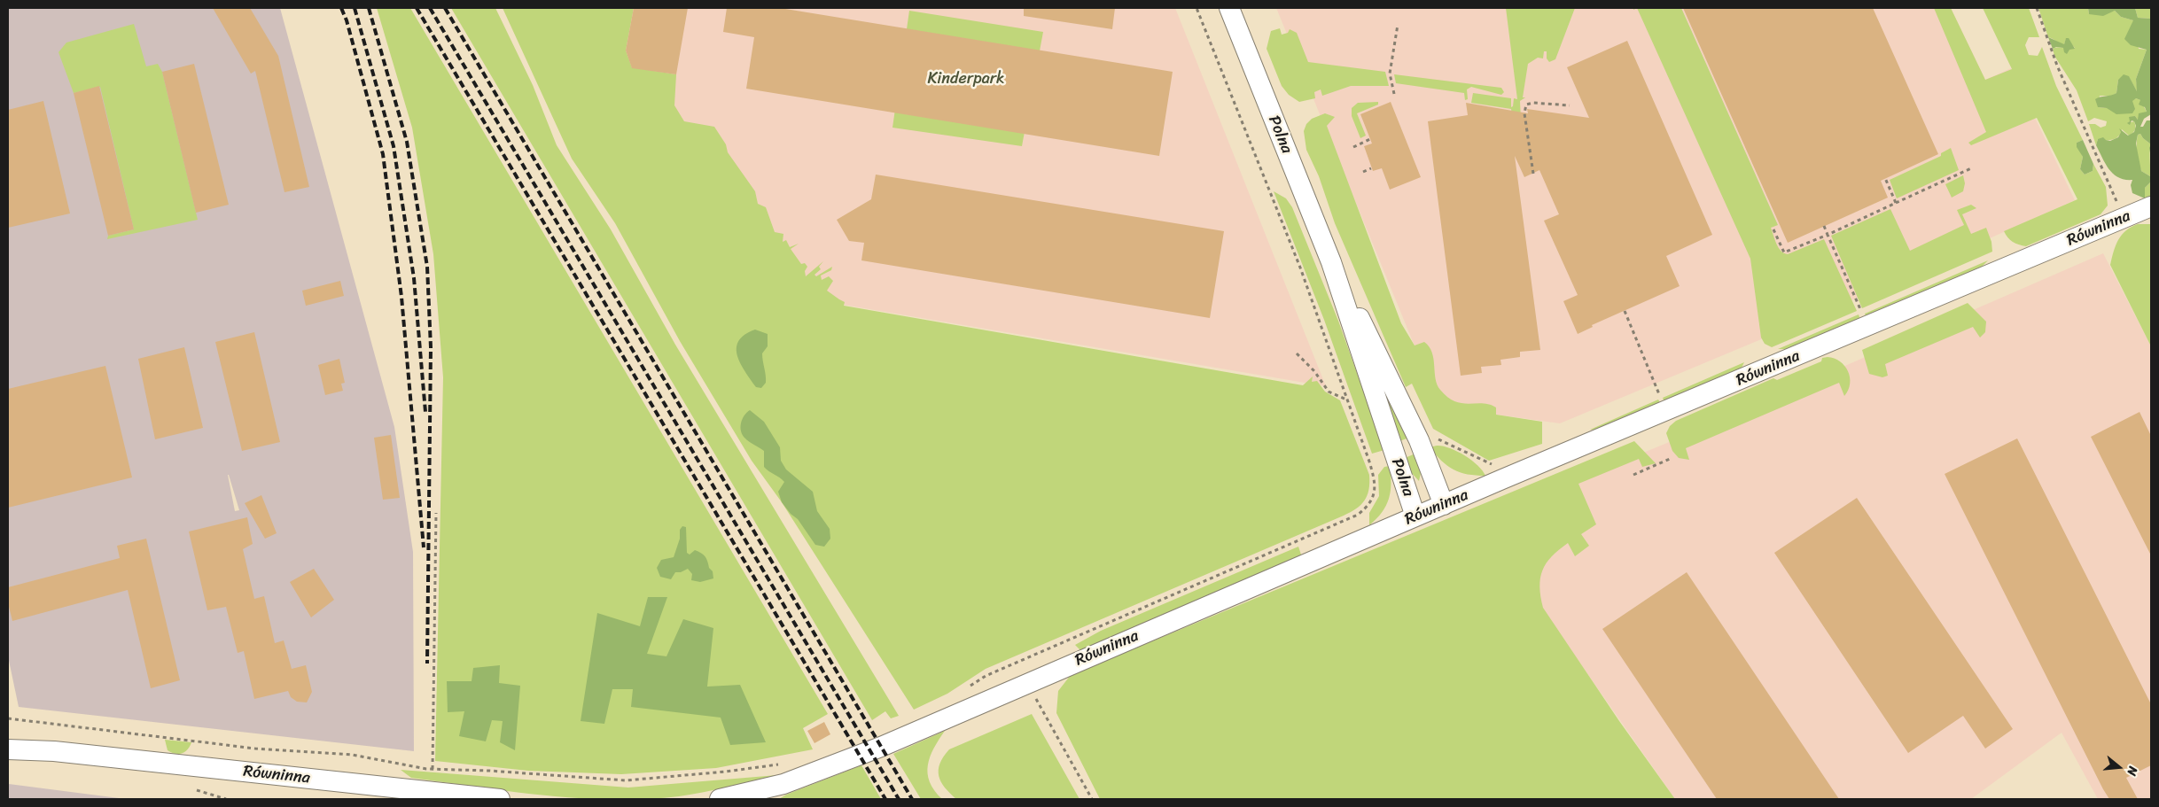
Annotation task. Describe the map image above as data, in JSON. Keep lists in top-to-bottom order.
{
  "streets": {
    "street": ["Polna", "Równinna"]
  },
  "crossings": [
    ["Polna", "Równinna"]
  ],
  "parks": ["Kinderpark"],
  "north": "right"
}
